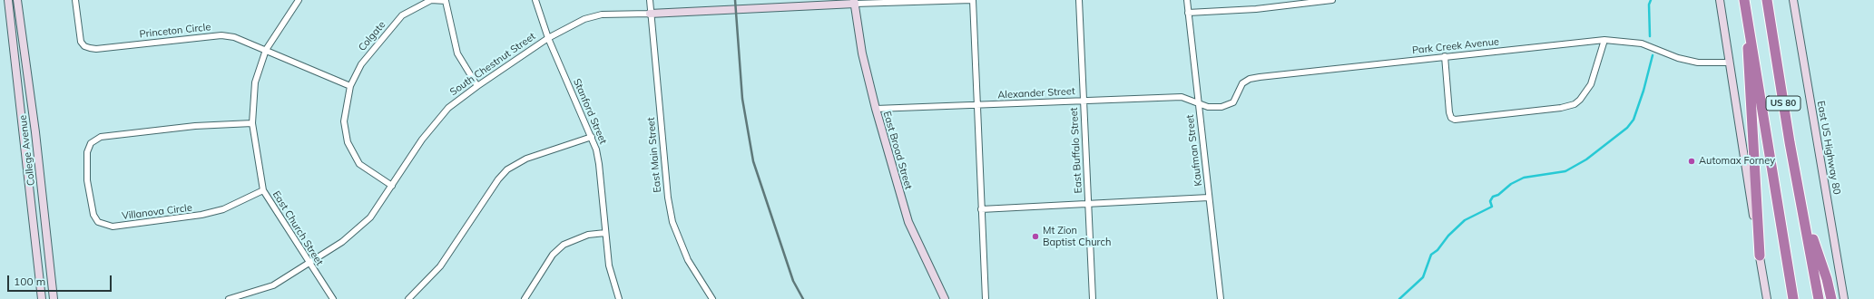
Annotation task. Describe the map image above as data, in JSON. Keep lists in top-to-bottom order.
{
  "streets": {
    "highway": ["US 80"],
    "main road": [
      "South Chestnut Street",
      "East US Highway 80",
      "College Avenue",
      "East Broad Street"
    ],
    "street": [
      "Princeton Circle",
      "Colgate",
      "Park Creek Avenue",
      "Alexander Street",
      "Stanford Street",
      "East Buffalo Street",
      "Kaufman Street",
      "East Main Street",
      "Villanova Circle",
      "East Church Street"
    ]
  },
  "crossings": [
    ["Princeton Circle", "Colgate"],
    ["Princeton Circle", "East Church Street"],
    ["Colgate", "South Chestnut Street"],
    ["Park Creek Avenue", "Alexander Street"],
    ["Park Creek Avenue", "Kaufman Street"],
    ["South Chestnut Street", "Stanford Street"],
    ["South Chestnut Street", "East Broad Street"],
    ["South Chestnut Street", "East Main Street"],
    ["South Chestnut Street", "East Church Street"],
    ["Alexander Street", "East Broad Street"],
    ["Alexander Street", "East Buffalo Street"],
    ["Alexander Street", "Kaufman Street"],
    ["Villanova Circle", "East Church Street"]
  ],
  "places": ["Automax Forney", "Mt Zion Baptist Church"],
  "scale_bar": "100 m"
}
